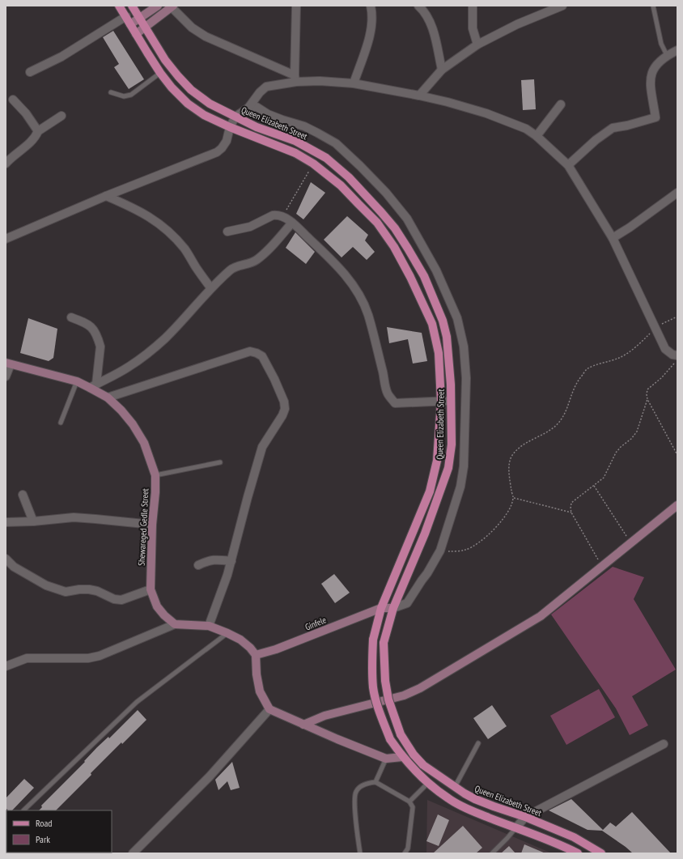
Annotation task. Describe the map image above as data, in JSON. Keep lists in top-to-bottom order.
{
  "streets": {
    "main road": ["Queen Elizabeth Street"],
    "street": ["Shewareged Gedle Street", "Ginfele"]
  },
  "crossings": [
    ["Queen Elizabeth Street", "Ginfele"]
  ],
  "legend": ["Road", "Park"]
}
